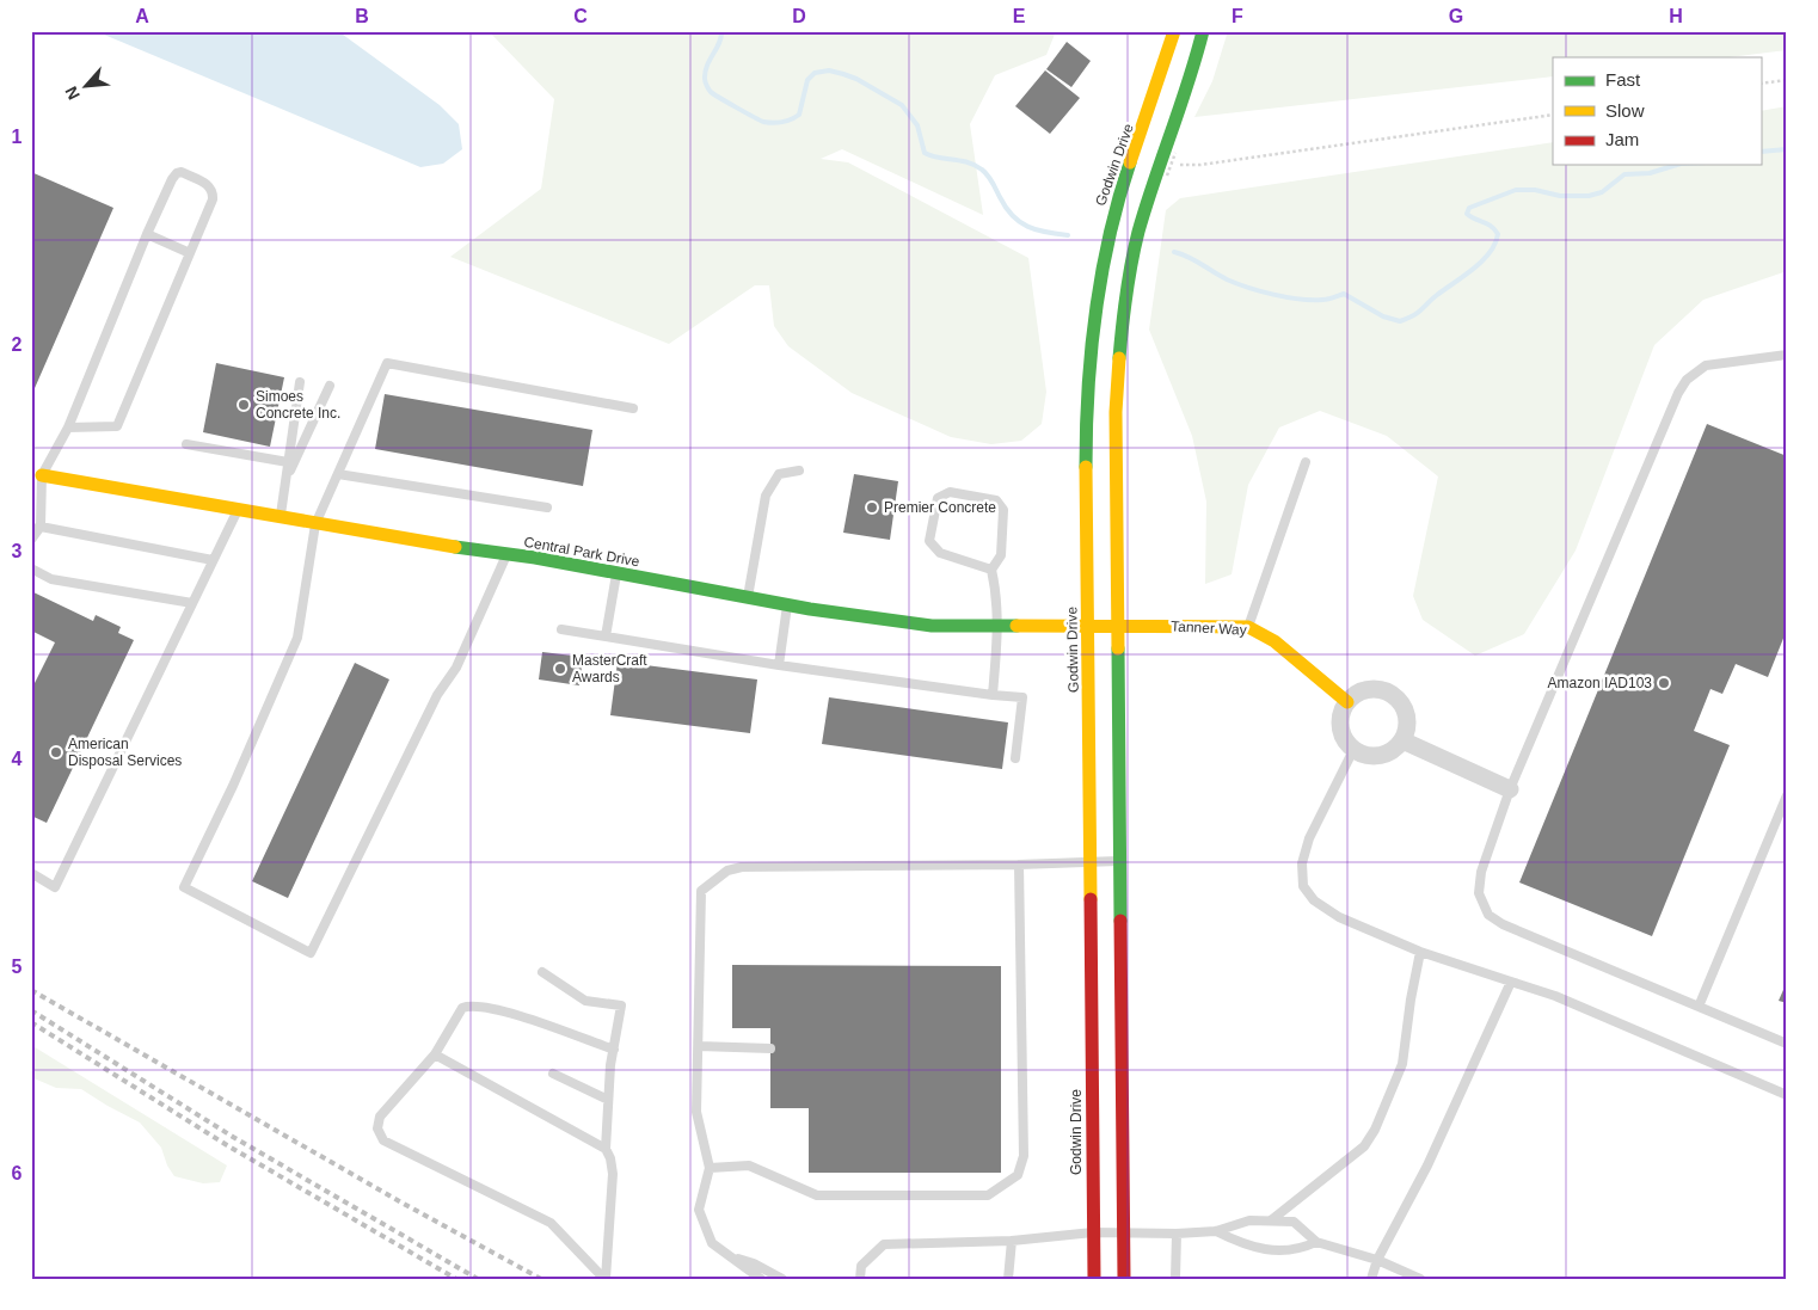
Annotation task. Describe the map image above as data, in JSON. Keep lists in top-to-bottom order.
{
  "streets": {
    "street": ["Godwin Drive", "Central Park Drive", "Tanner Way"]
  },
  "crossings": [
    ["Godwin Drive", "Central Park Drive"],
    ["Central Park Drive", "Tanner Way"]
  ],
  "places": [
    "Simoes Concrete Inc.",
    "Premier Concrete",
    "MasterCraft Awards",
    "Amazon IAD103",
    "American Disposal Services"
  ],
  "legend": ["Fast", "Slow", "Jam"],
  "north": "bottom left",
  "grid": {
    "columns": [
      "A",
      "B",
      "C",
      "D",
      "E",
      "F",
      "G",
      "H"
    ],
    "rows": [
      "1",
      "2",
      "3",
      "4",
      "5",
      "6"
    ]
  }
}
